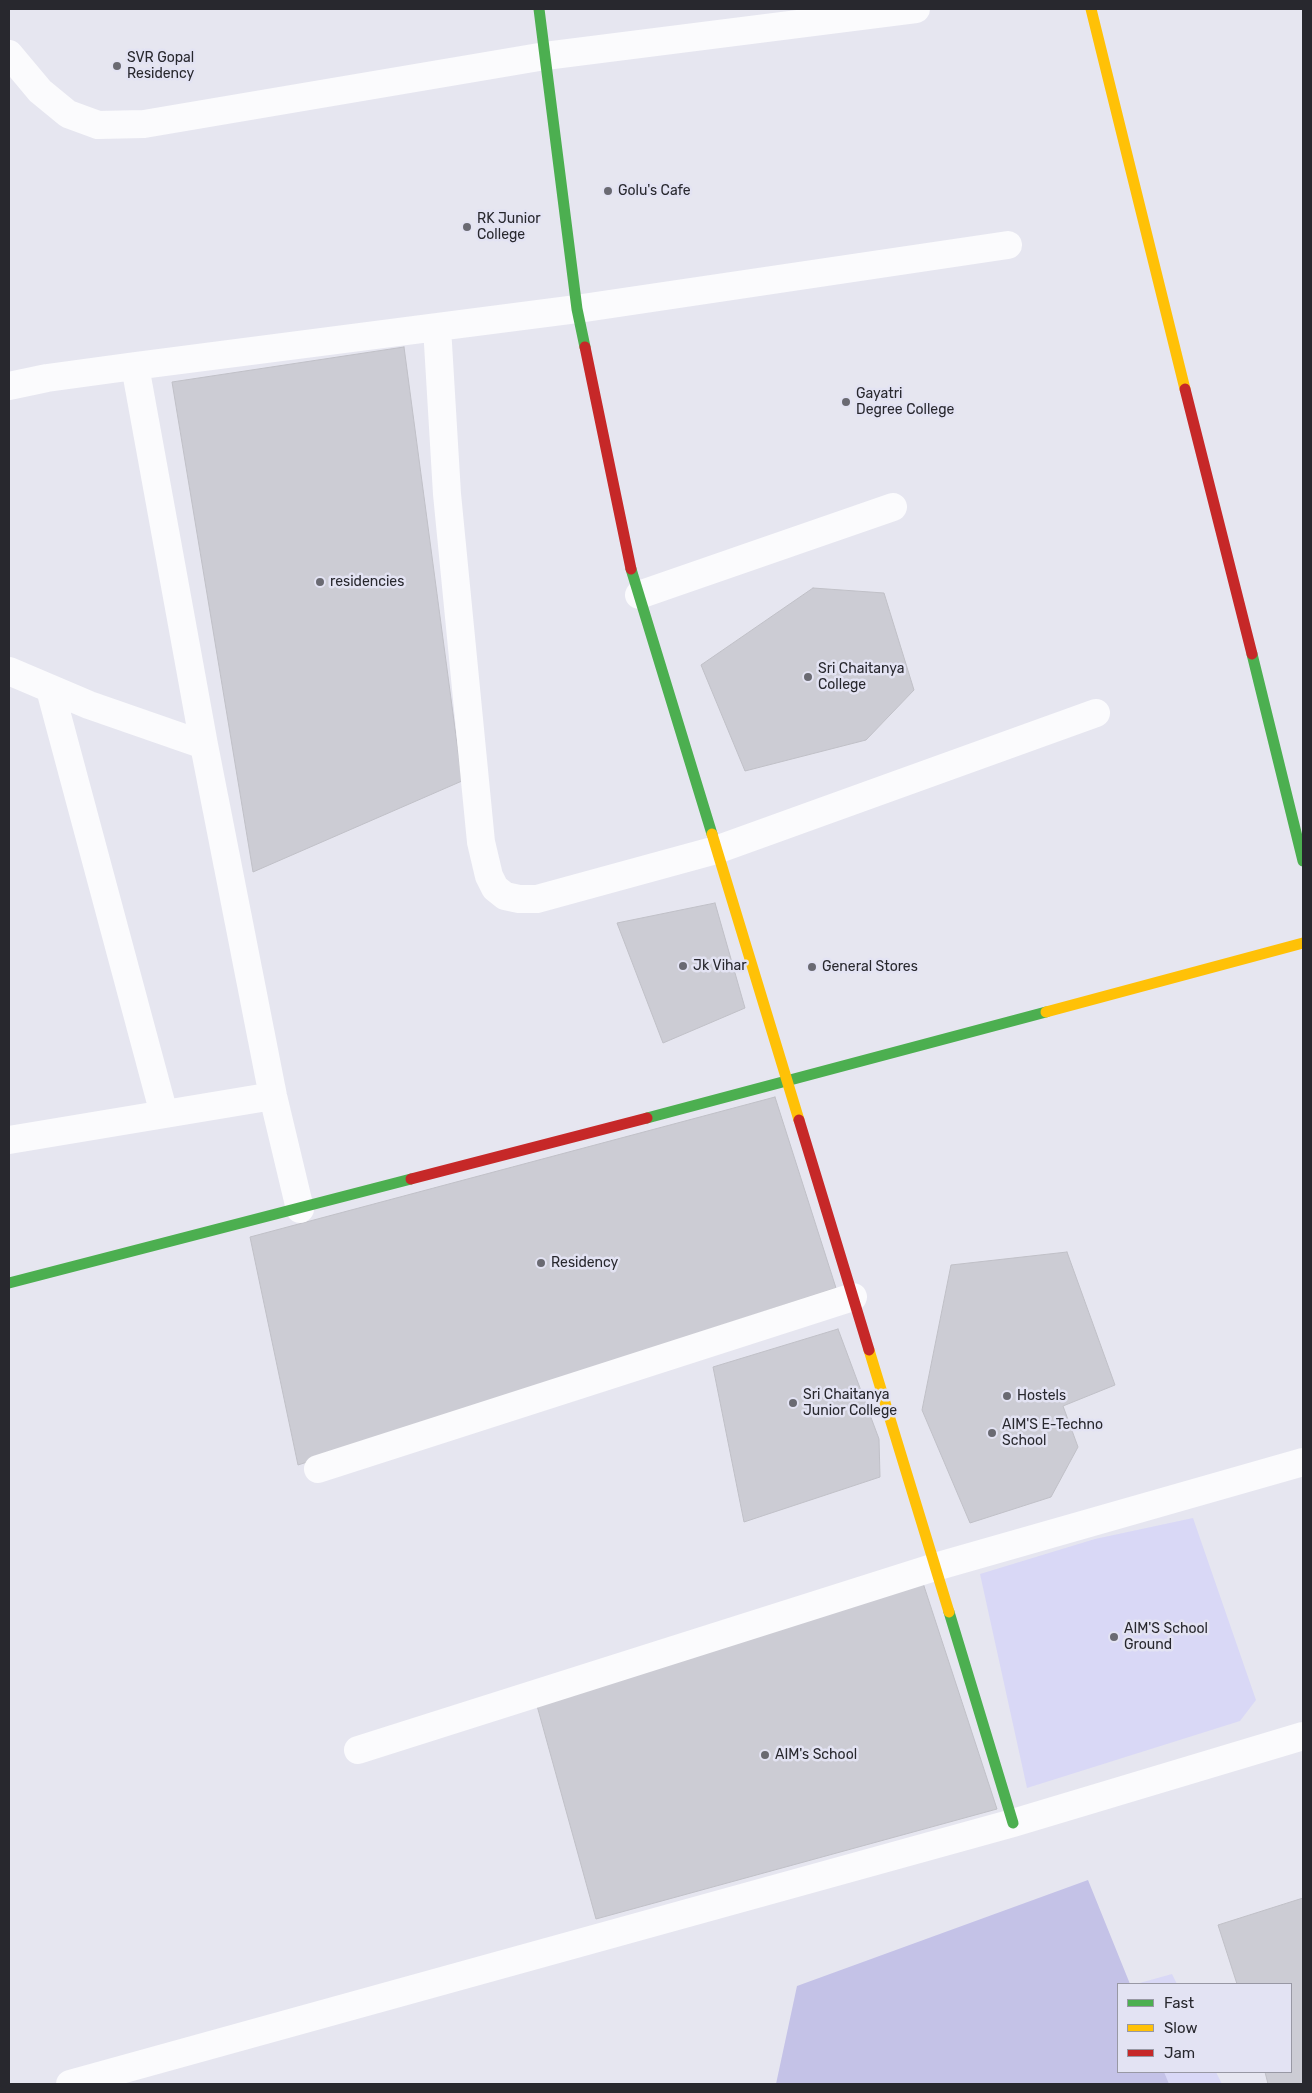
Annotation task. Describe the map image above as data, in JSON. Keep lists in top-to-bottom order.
{
  "places": [
    "SVR Gopal Residency",
    "Golu's Cafe",
    "RK Junior College",
    "Gayatri Degree College",
    "residencies",
    "Sri Chaitanya College",
    "Jk Vihar",
    "General Stores",
    "Residency",
    "Hostels",
    "Sri Chaitanya Junior College",
    "AIM'S E-Techno School",
    "AIM'S School Ground",
    "AIM's School"
  ],
  "legend": ["Fast", "Slow", "Jam"]
}
